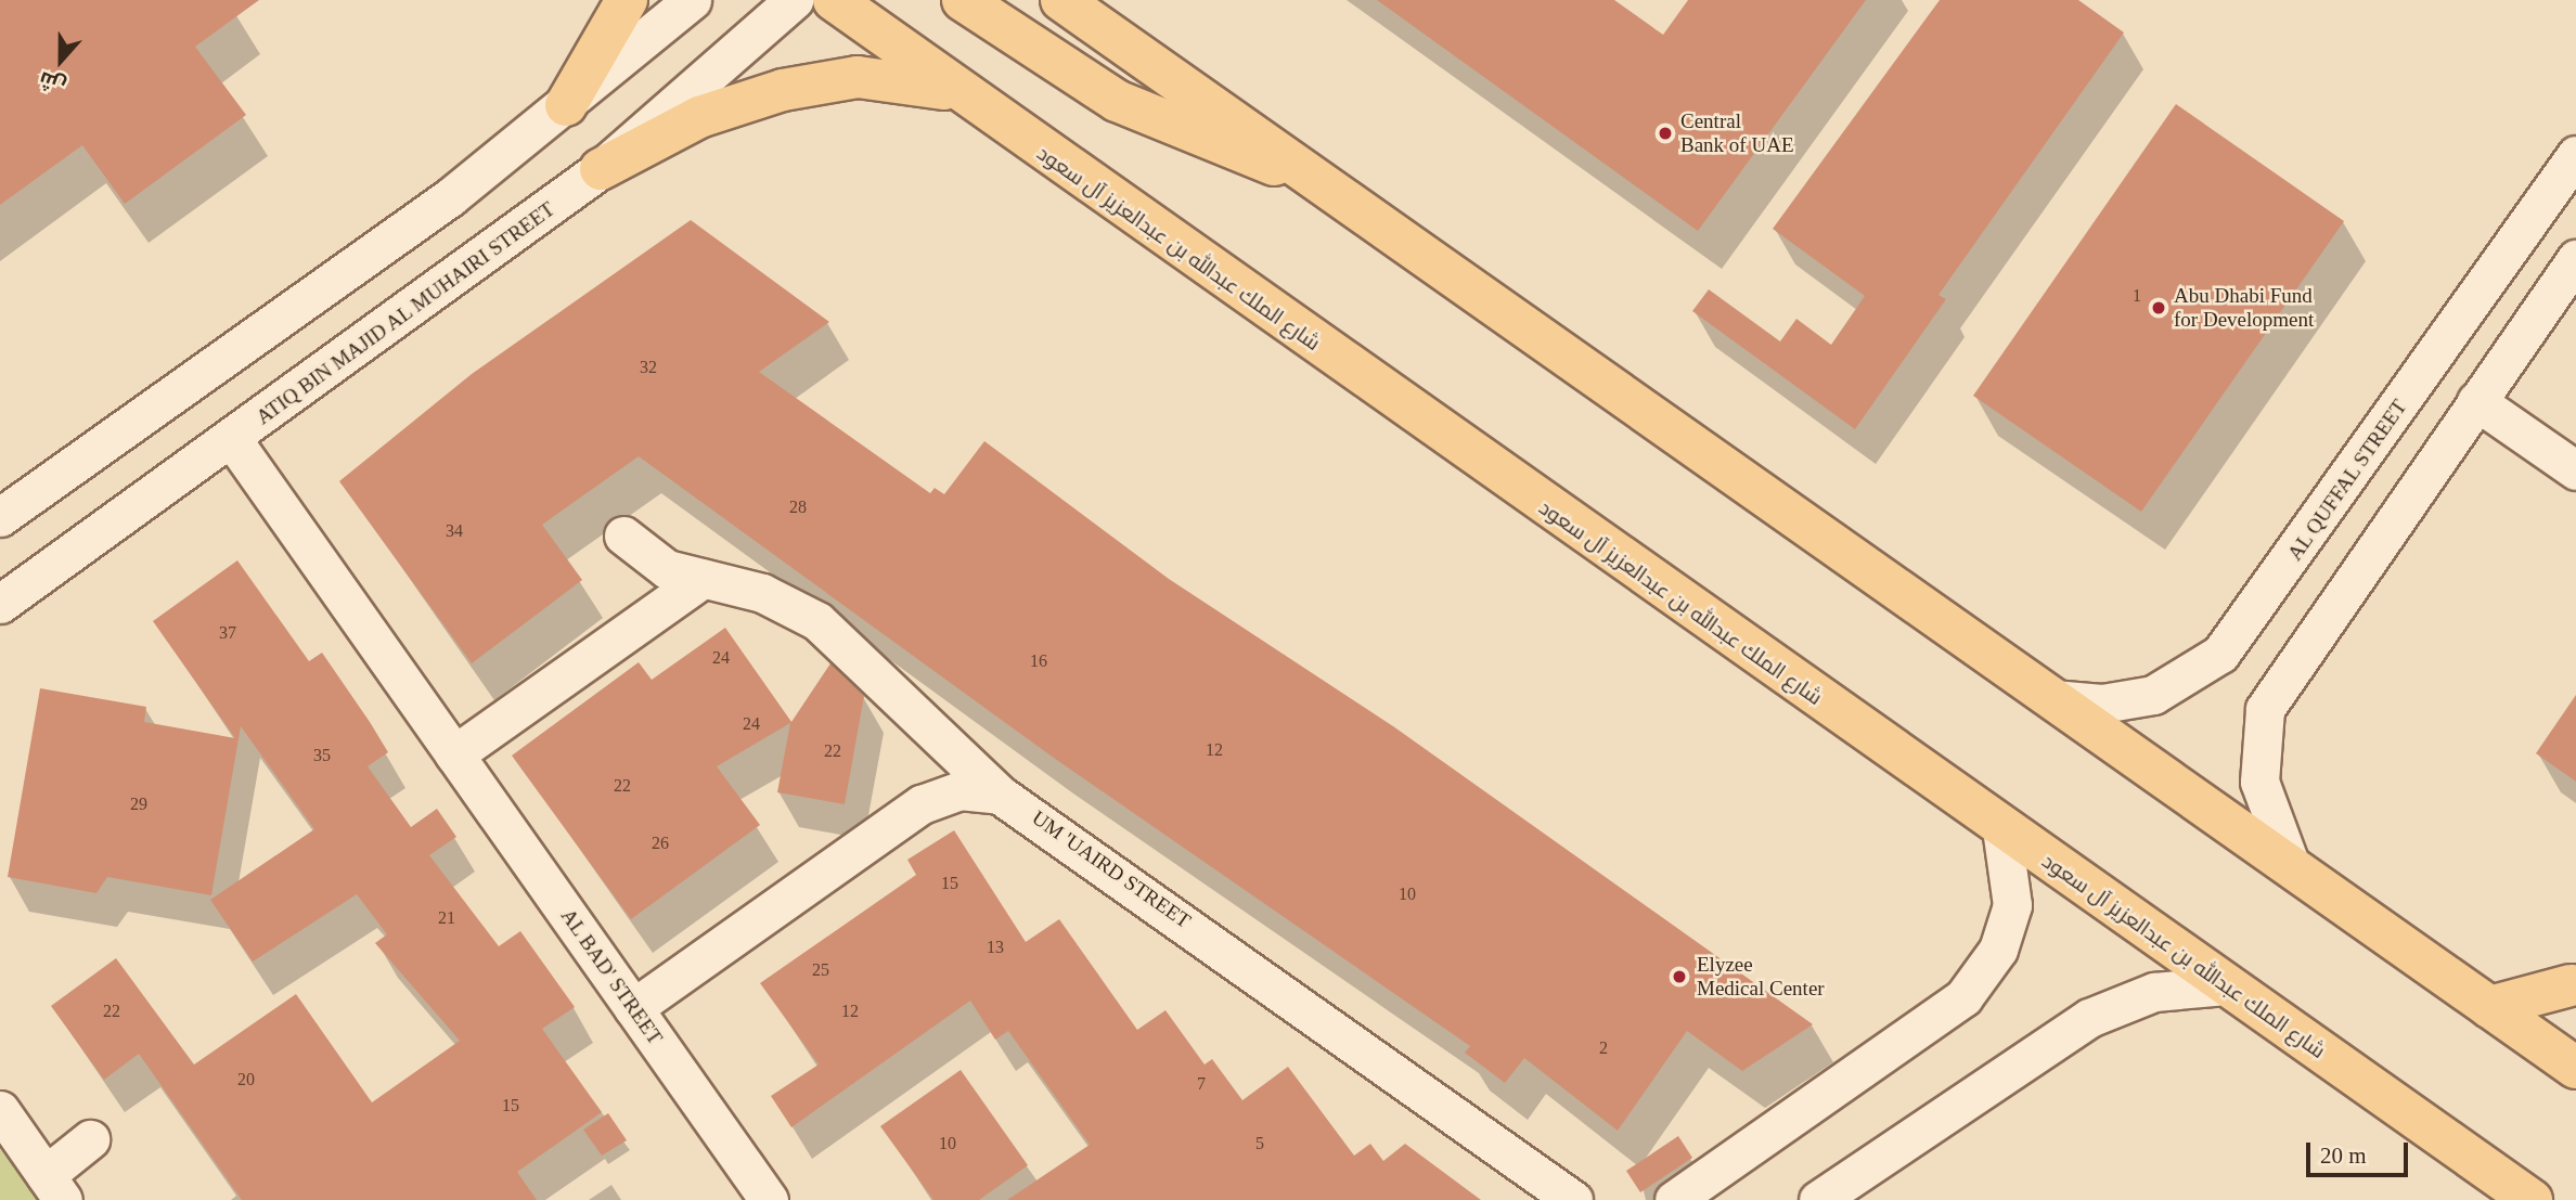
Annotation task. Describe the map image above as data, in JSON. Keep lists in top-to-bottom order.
{
  "streets": {
    "main road": ["شارع الملك عبدالله بن عبدالعزيز آل سعود"],
    "street": [
      "ATIQ BIN MAJID AL MUHAIRI STREET",
      "AL QUFFAL STREET",
      "UM 'UAIRD STREET",
      "AL BAD' STREET"
    ]
  },
  "crossings": [
    ["ATIQ BIN MAJID AL MUHAIRI STREET", "AL BAD' STREET"],
    ["UM 'UAIRD STREET", "AL BAD' STREET"]
  ],
  "places": ["Central Bank of UAE", "Abu Dhabi Fund for Development", "Elyzee Medical Center"],
  "house_numbers": [
    "1",
    "32",
    "28",
    "34",
    "37",
    "24",
    "16",
    "24",
    "12",
    "22",
    "35",
    "22",
    "29",
    "26",
    "15",
    "10",
    "21",
    "13",
    "25",
    "22",
    "12",
    "2",
    "20",
    "7",
    "15",
    "10",
    "5"
  ],
  "scale_bar": "20 m",
  "north": "bottom"
}
